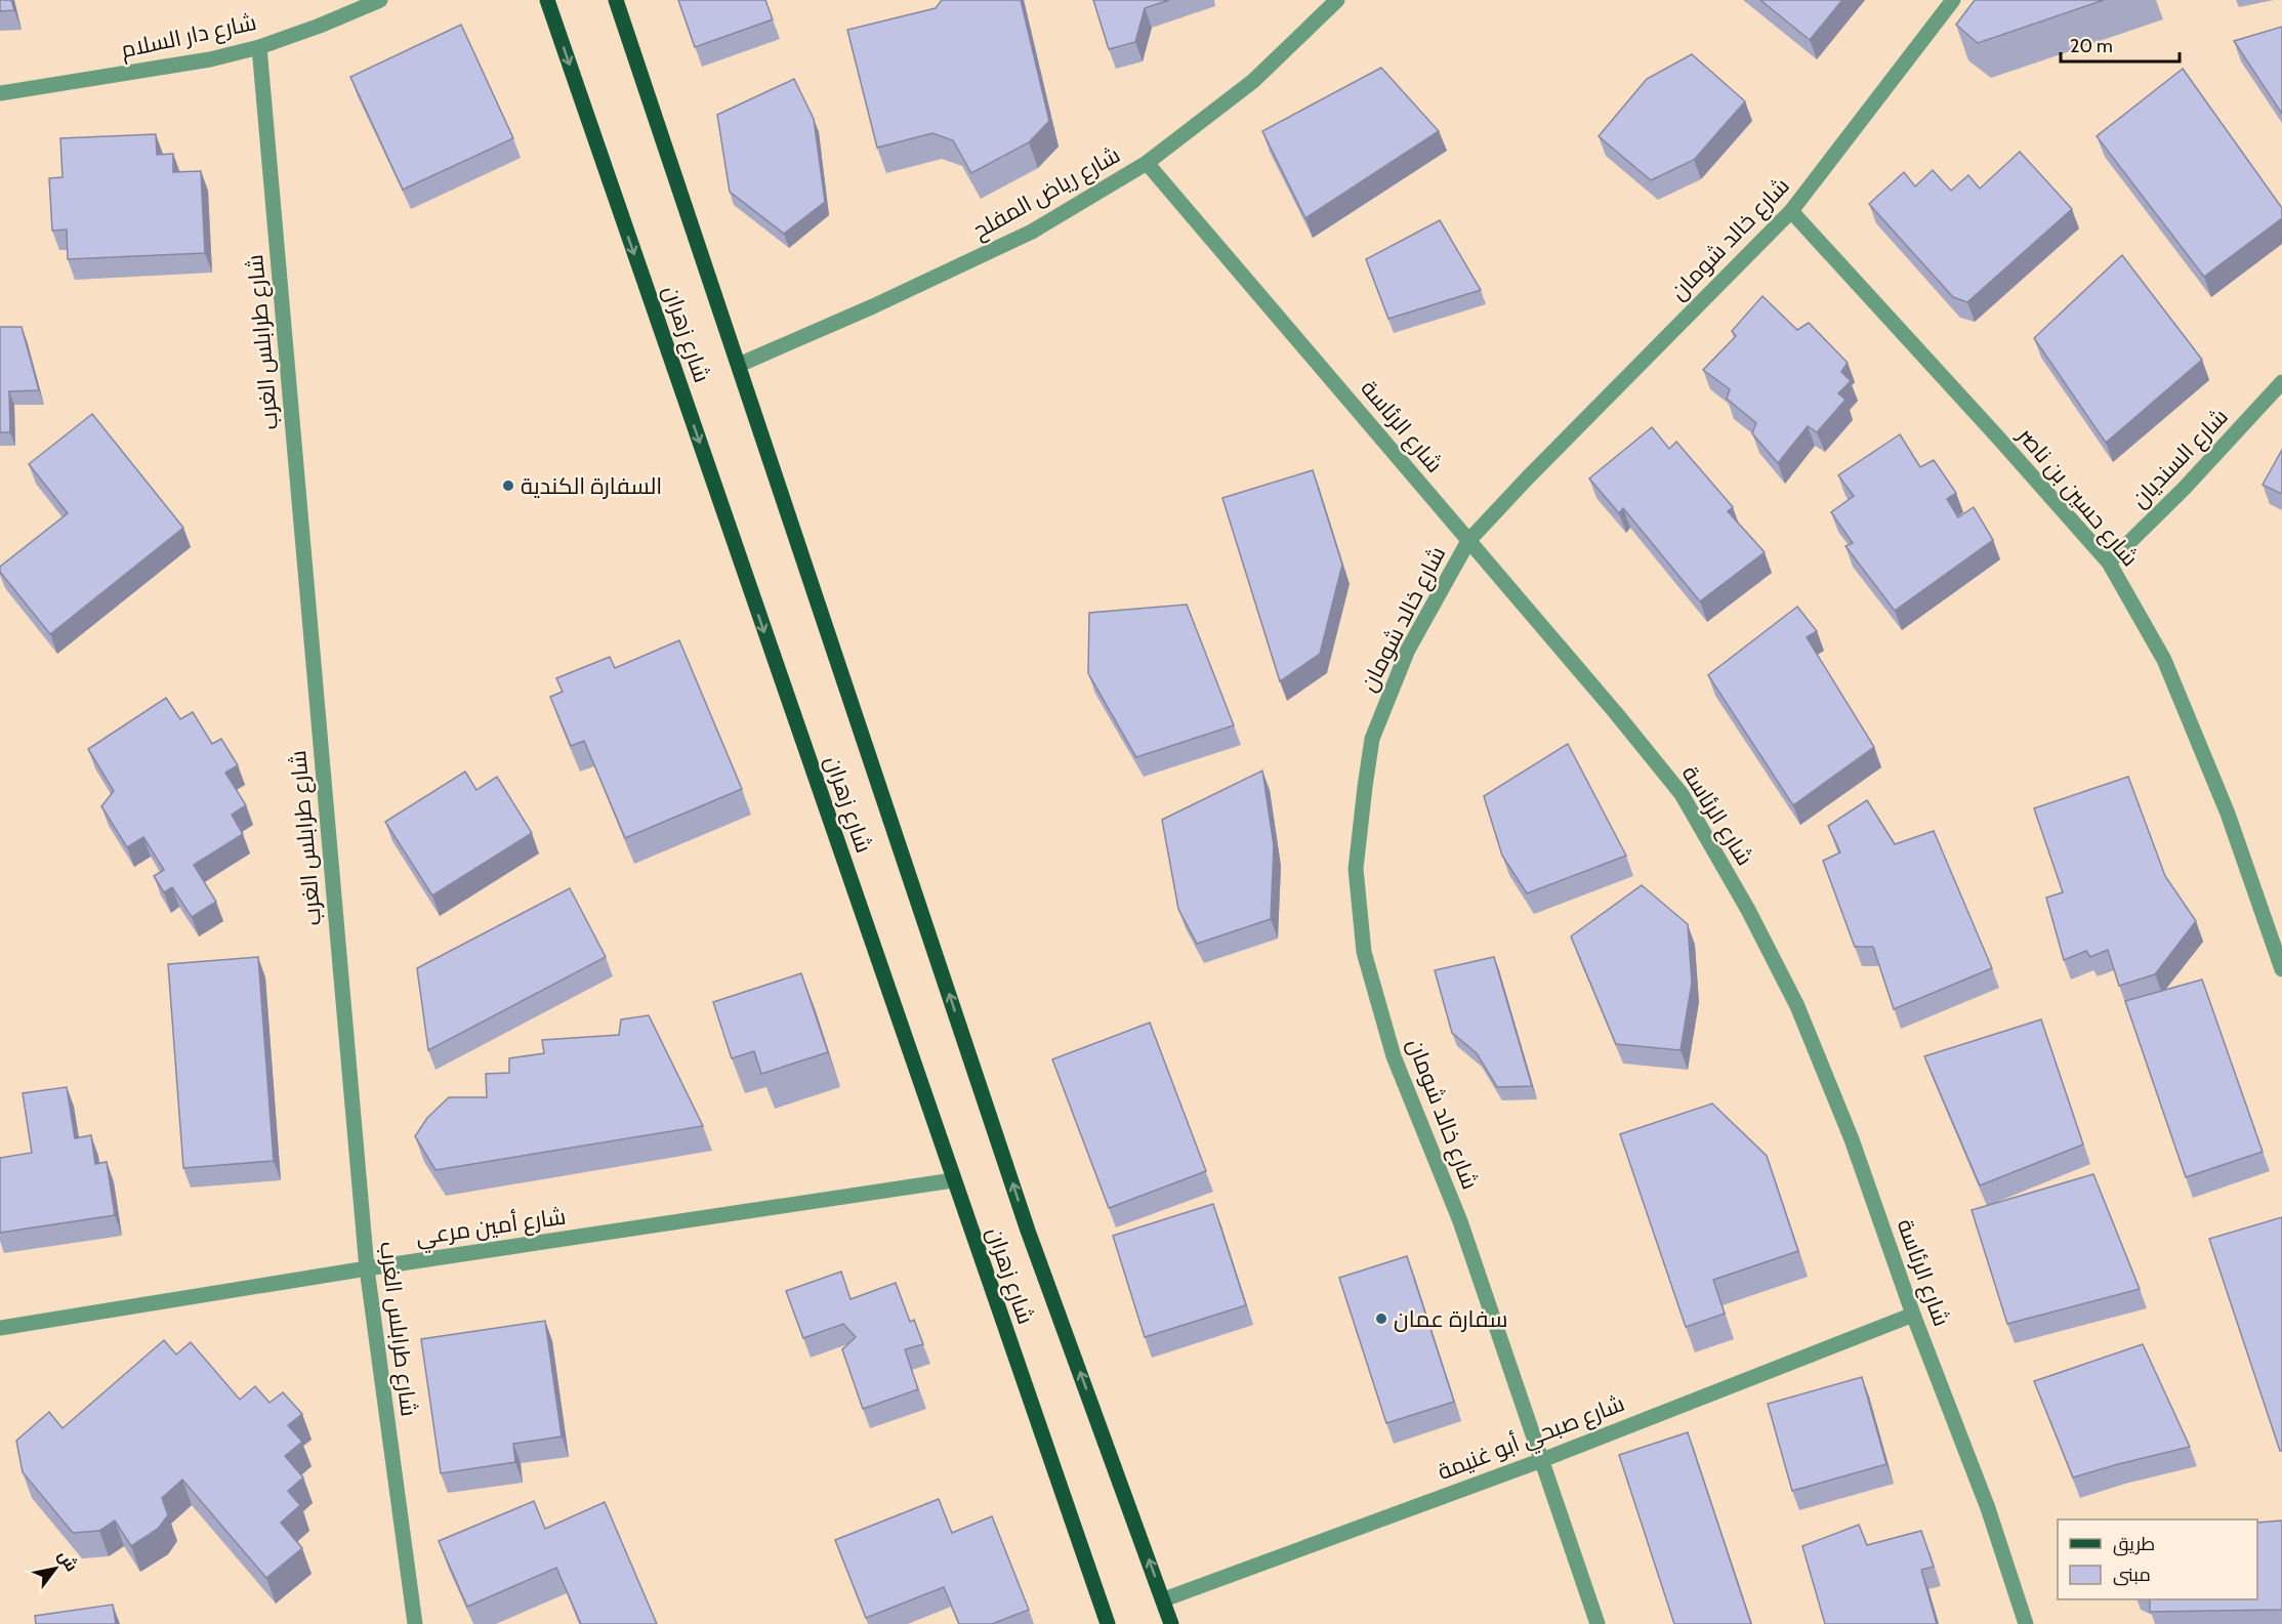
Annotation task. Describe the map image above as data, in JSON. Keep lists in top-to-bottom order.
{
  "streets": {
    "main road": ["شارع زهران"],
    "street": [
      "شارع دار السلام",
      "شارع رياض المفلح",
      "شارع خالد شومان",
      "شارع طرابلس الغرب",
      "شارع الرئاسة",
      "شارع السنديان",
      "شارع حسين بن ناصر",
      "شارع أمين مرعي",
      "شارع صبحي أبو غنيمة"
    ]
  },
  "crossings": [
    ["شارع دار السلام", "شارع طرابلس الغرب"],
    ["شارع رياض المفلح", "شارع زهران"],
    ["شارع رياض المفلح", "شارع الرئاسة"],
    ["شارع خالد شومان", "شارع الرئاسة"],
    ["شارع خالد شومان", "شارع حسين بن ناصر"],
    ["شارع خالد شومان", "شارع صبحي أبو غنيمة"],
    ["شارع زهران", "شارع أمين مرعي"],
    ["شارع زهران", "شارع صبحي أبو غنيمة"],
    ["شارع طرابلس الغرب", "شارع أمين مرعي"],
    ["شارع الرئاسة", "شارع صبحي أبو غنيمة"],
    ["شارع السنديان", "شارع حسين بن ناصر"]
  ],
  "places": ["السفارة الكندية", "سفارة عمان"],
  "legend": ["طريق", "مبنى"],
  "scale_bar": "20 m",
  "north": "top right"
}
